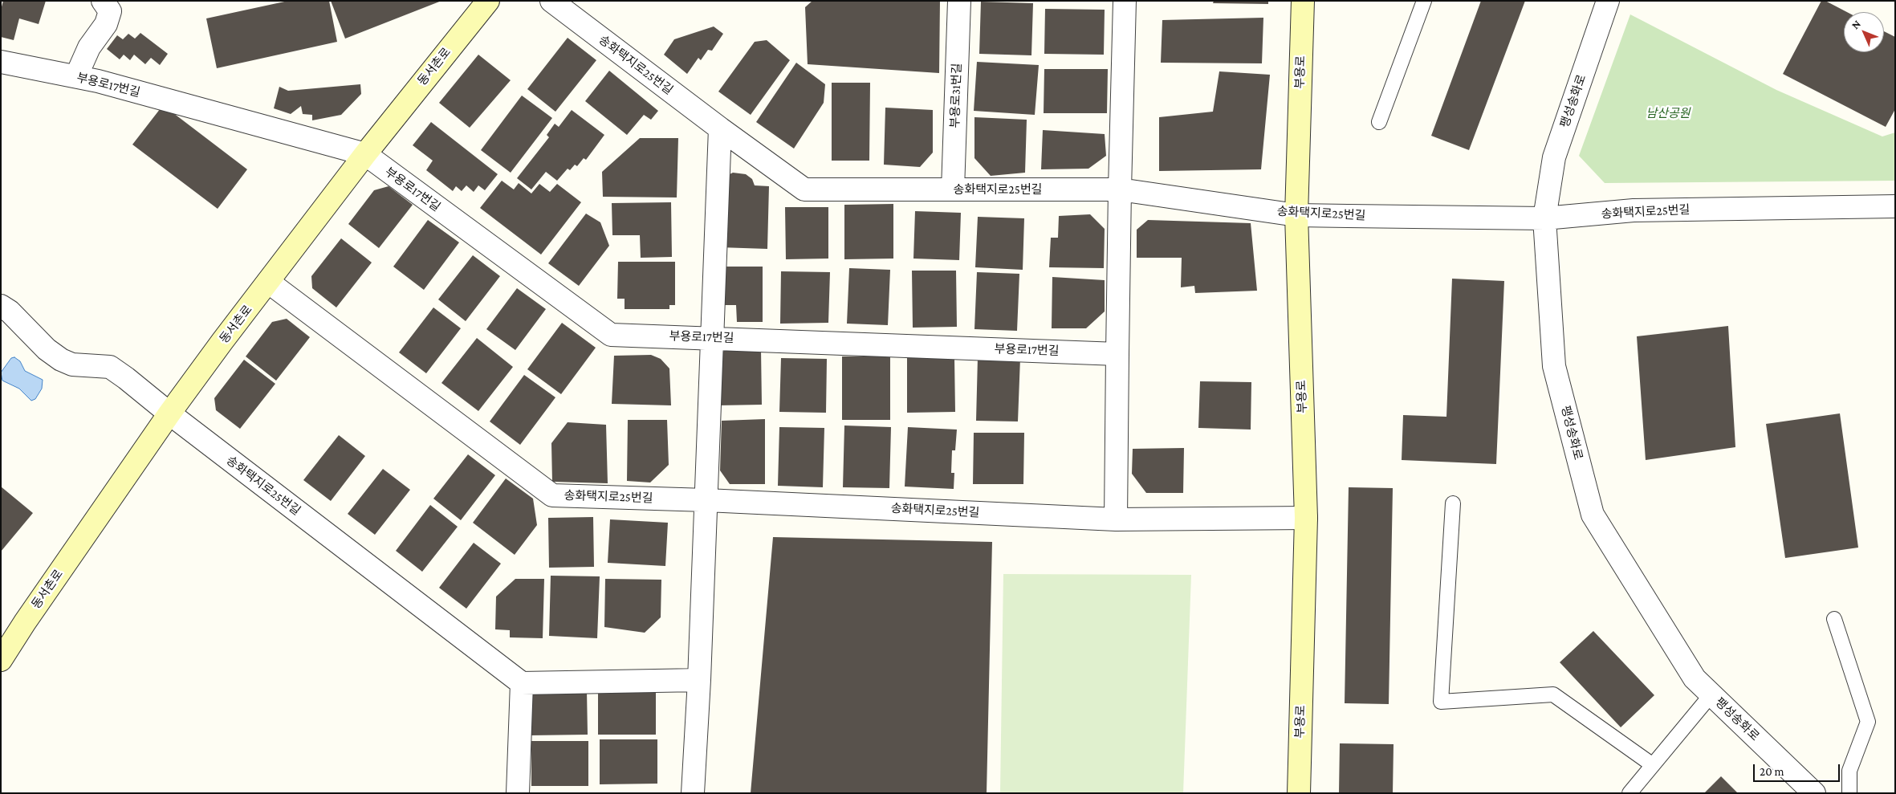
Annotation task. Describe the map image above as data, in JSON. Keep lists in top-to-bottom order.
{
  "streets": {
    "street": [
      "송화택지로25번길",
      "동서촌로",
      "부용로",
      "부용로17번길",
      "부용로31번길",
      "팽성송화로"
    ]
  },
  "crossings": [
    ["송화택지로25번길", "동서촌로"],
    ["송화택지로25번길", "부용로"],
    ["송화택지로25번길", "부용로31번길"],
    ["송화택지로25번길", "팽성송화로"],
    ["동서촌로", "부용로17번길"]
  ],
  "parks": ["남산공원"],
  "scale_bar": "20 m",
  "north": "top left"
}
